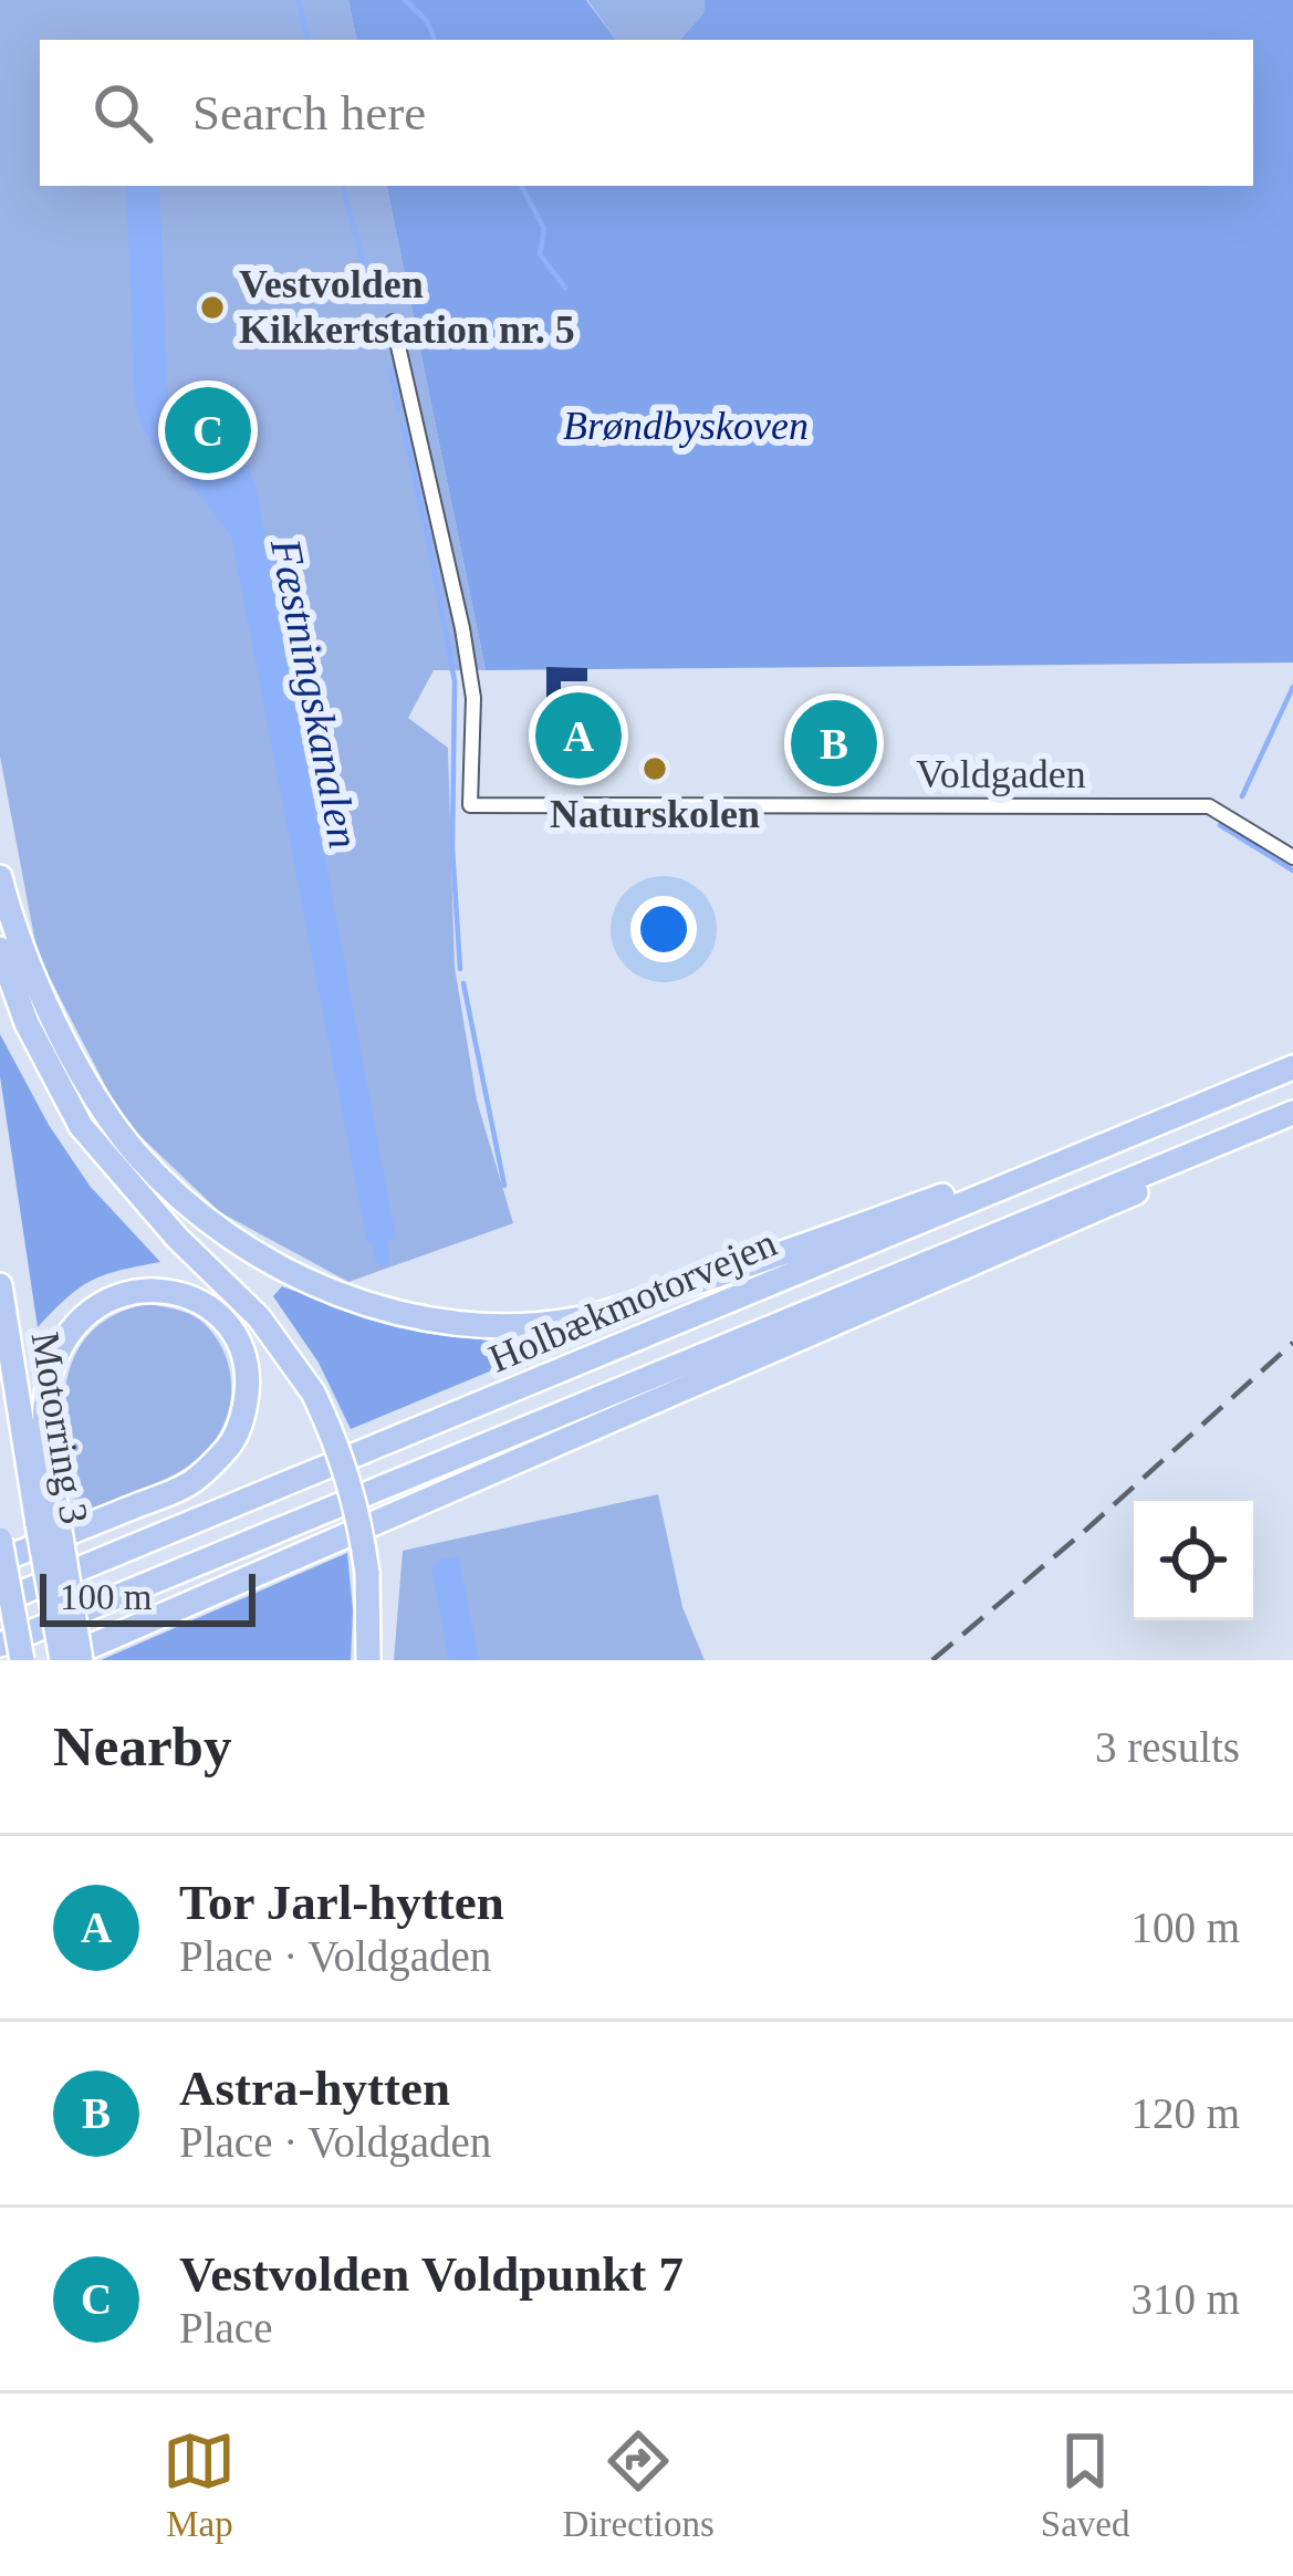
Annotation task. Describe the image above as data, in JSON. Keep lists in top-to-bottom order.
{
  "streets": {
    "highway": ["Holbækmotorvejen", "Motorring 3"],
    "street": ["Voldgaden"]
  },
  "water": ["Fæstningskanalen"],
  "parks": ["Brøndbyskoven"],
  "places": ["Vestvolden Kikkertstation nr. 5", "Naturskolen"],
  "scale_bar": "100 m",
  "page": {
    "search": "Search here",
    "pins": ["C", "A", "B"],
    "scale": "100 m",
    "heading": ["Nearby", "3 results"],
    "list": [
      {
        "mark": "A",
        "name": "Tor Jarl-hytten",
        "note": "Place · Voldgaden",
        "value": "100 m"
      },
      {
        "mark": "B",
        "name": "Astra-hytten",
        "note": "Place · Voldgaden",
        "value": "120 m"
      },
      {
        "mark": "C",
        "name": "Vestvolden Voldpunkt 7",
        "note": "Place",
        "value": "310 m"
      }
    ],
    "nav": ["Map", "Directions", "Saved"]
  }
}
